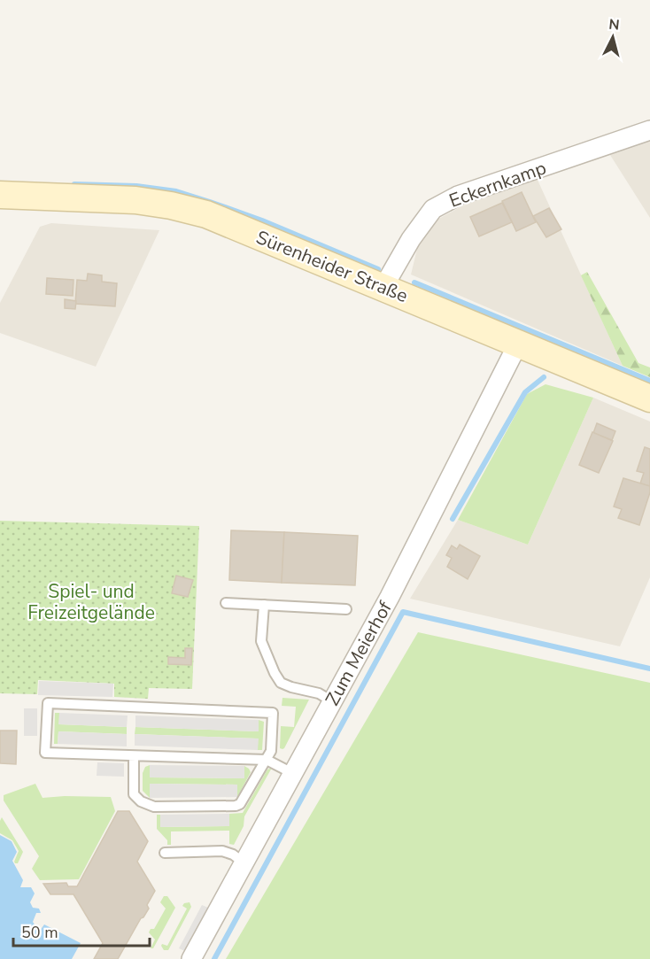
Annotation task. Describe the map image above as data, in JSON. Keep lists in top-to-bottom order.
{
  "streets": {
    "main road": ["Sürenheider Straße"],
    "street": ["Eckernkamp", "Zum Meierhof"]
  },
  "crossings": [
    ["Eckernkamp", "Sürenheider Straße"],
    ["Sürenheider Straße", "Zum Meierhof"]
  ],
  "parks": ["Spiel- und Freizeitgelände"],
  "scale_bar": "50 m",
  "north": "top"
}
